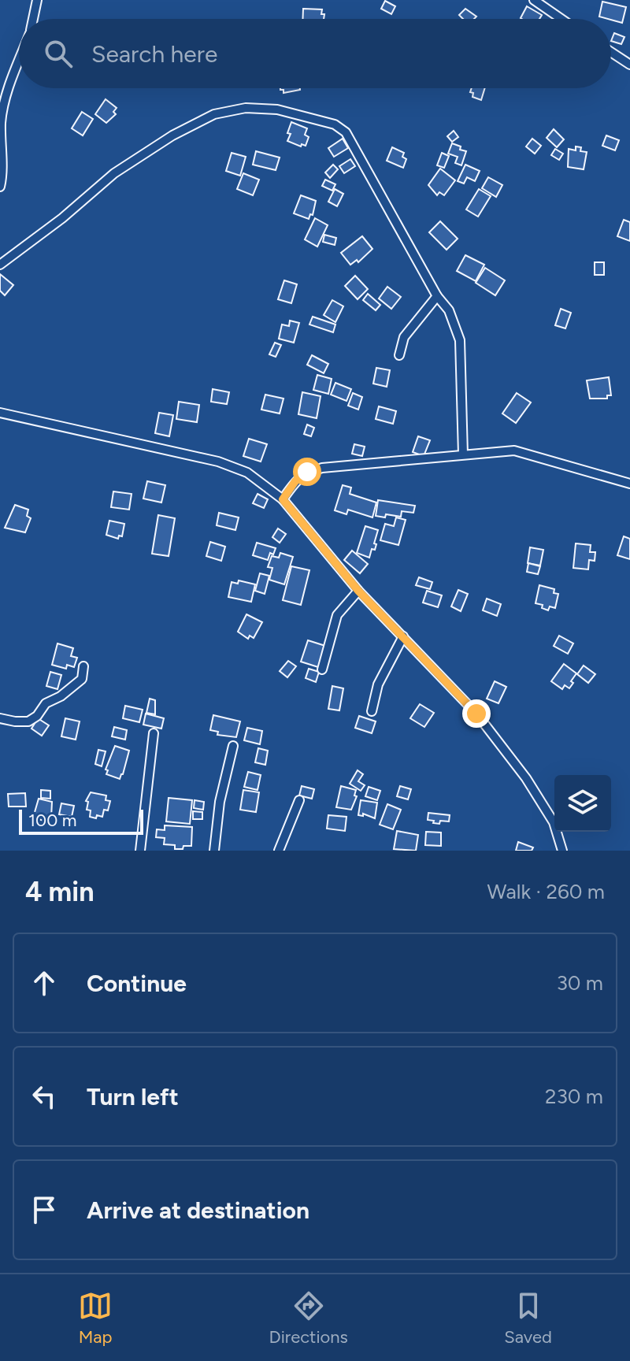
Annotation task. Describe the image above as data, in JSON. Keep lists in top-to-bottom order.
{
  "scale_bar": "100 m",
  "page": {
    "search": "Search here",
    "scale": "100 m",
    "heading": ["4 min", "Walk · 260 m"],
    "list": [
      ["Continue", "30 m"],
      ["Turn left", "230 m"],
      "Arrive at destination"
    ],
    "nav": ["Map", "Directions", "Saved"]
  }
}
